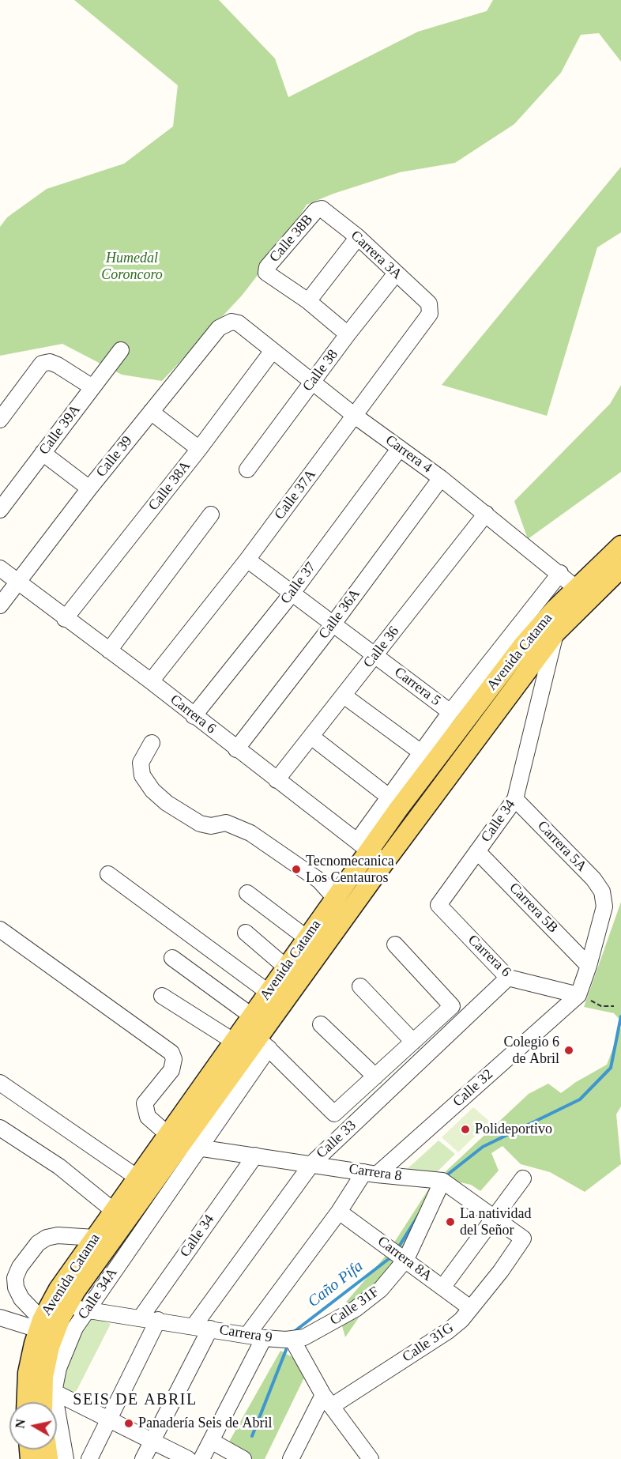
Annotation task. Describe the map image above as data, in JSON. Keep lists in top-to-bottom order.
{
  "streets": {
    "main road": ["Avenida Catama"],
    "street": [
      "Calle 38B",
      "Carrera 3A",
      "Calle 38",
      "Calle 39A",
      "Carrera 4",
      "Calle 39",
      "Calle 38A",
      "Calle 37A",
      "Calle 37",
      "Calle 36A",
      "Calle 36",
      "Carrera 5",
      "Carrera 6",
      "Calle 34",
      "Carrera 5A",
      "Carrera 5B",
      "Calle 32",
      "Calle 33",
      "Carrera 8",
      "Carrera 8A",
      "Calle 34A",
      "Calle 31F",
      "Carrera 9",
      "Calle 31G"
    ]
  },
  "crossings": [
    ["Calle 38B", "Carrera 3A"],
    ["Carrera 3A", "Calle 38"],
    ["Carrera 3A", "Calle 37A"],
    ["Calle 38", "Carrera 4"],
    ["Carrera 4", "Calle 39"],
    ["Carrera 4", "Calle 38A"],
    ["Carrera 4", "Calle 37A"],
    ["Carrera 4", "Calle 37"],
    ["Carrera 4", "Calle 36A"],
    ["Carrera 4", "Calle 36"],
    ["Carrera 4", "Avenida Catama"],
    ["Calle 39", "Carrera 6"],
    ["Calle 38A", "Carrera 6"],
    ["Calle 37A", "Carrera 5"],
    ["Calle 37A", "Carrera 6"],
    ["Calle 37", "Carrera 5"],
    ["Calle 37", "Carrera 6"],
    ["Calle 36A", "Carrera 5"],
    ["Calle 36A", "Carrera 6"],
    ["Calle 36", "Carrera 5"],
    ["Calle 36", "Carrera 6"],
    ["Avenida Catama", "Carrera 5"],
    ["Avenida Catama", "Carrera 6"],
    ["Avenida Catama", "Calle 34"],
    ["Avenida Catama", "Carrera 8"],
    ["Avenida Catama", "Calle 34A"],
    ["Avenida Catama", "Carrera 9"],
    ["Carrera 6", "Calle 34"],
    ["Carrera 6", "Calle 32"],
    ["Carrera 6", "Calle 33"],
    ["Calle 34", "Carrera 5A"],
    ["Calle 34", "Carrera 5B"],
    ["Calle 34", "Carrera 8"],
    ["Calle 34", "Carrera 9"],
    ["Carrera 5A", "Calle 32"],
    ["Carrera 5B", "Calle 32"],
    ["Calle 32", "Carrera 8"],
    ["Calle 32", "Carrera 8A"],
    ["Calle 32", "Carrera 9"],
    ["Calle 33", "Carrera 8"],
    ["Calle 33", "Carrera 9"],
    ["Carrera 8", "Calle 34A"],
    ["Carrera 8", "Calle 31F"],
    ["Carrera 8A", "Calle 31F"],
    ["Carrera 8A", "Calle 31G"],
    ["Calle 34A", "Carrera 9"],
    ["Calle 31F", "Carrera 9"],
    ["Carrera 9", "Calle 31G"]
  ],
  "districts": ["SEIS DE ABRIL"],
  "water": ["Caño Pifa"],
  "parks": ["Humedal Coroncoro"],
  "places": [
    "Tecnomecanica Los Centauros",
    "Colegio 6 de Abril",
    "Polideportivo",
    "La natividad del Señor",
    "Panadería Seis de Abril"
  ],
  "north": "left"
}
